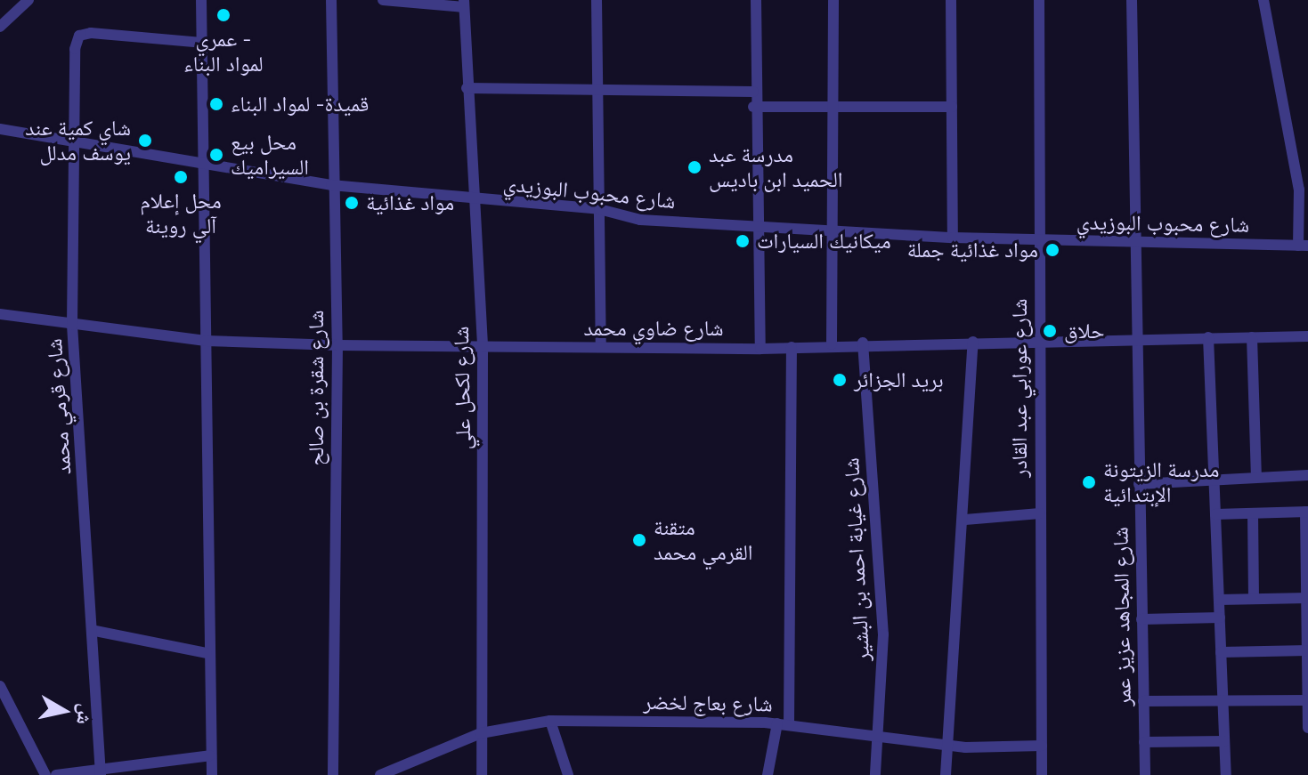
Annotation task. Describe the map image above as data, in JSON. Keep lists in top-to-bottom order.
{
  "streets": {
    "street": [
      "شارع محبوب البوزيدي",
      "شارع ضاوي محمد",
      "شارع شقرة بن صالح",
      "شارع لكحل علي",
      "شارع عورابي عبد القادر",
      "شارع قرمي محمد",
      "شارع غيابة احمد بن البشير",
      "شارع المجاهد عزيز عمر",
      "شارع بعاج لخضر"
    ]
  },
  "crossings": [
    ["شارع محبوب البوزيدي", "شارع شقرة بن صالح"],
    ["شارع محبوب البوزيدي", "شارع لكحل علي"],
    ["شارع محبوب البوزيدي", "شارع عورابي عبد القادر"],
    ["شارع محبوب البوزيدي", "شارع قرمي محمد"],
    ["شارع محبوب البوزيدي", "شارع المجاهد عزيز عمر"],
    ["شارع ضاوي محمد", "شارع شقرة بن صالح"],
    ["شارع ضاوي محمد", "شارع لكحل علي"],
    ["شارع ضاوي محمد", "شارع عورابي عبد القادر"],
    ["شارع ضاوي محمد", "شارع قرمي محمد"],
    ["شارع ضاوي محمد", "شارع غيابة احمد بن البشير"],
    ["شارع ضاوي محمد", "شارع المجاهد عزيز عمر"],
    ["شارع لكحل علي", "شارع بعاج لخضر"],
    ["شارع عورابي عبد القادر", "شارع بعاج لخضر"],
    ["شارع غيابة احمد بن البشير", "شارع بعاج لخضر"]
  ],
  "places": [
    "عمري - لمواد البناء",
    "قميدة- لمواد البناء",
    "شاي كمية عند يوسف مدلل",
    "محل بيع السيراميك",
    "مدرسة عبد الحميد ابن باديس",
    "محل إعلام آلي روينة",
    "مواد غذائية",
    "ميكانيك السيارات",
    "مواد غذائية جملة",
    "حلاق",
    "بريد الجزائر",
    "مدرسة الزيتونة الإبتدائية",
    "متقنة القرمي محمد"
  ],
  "north": "right"
}
